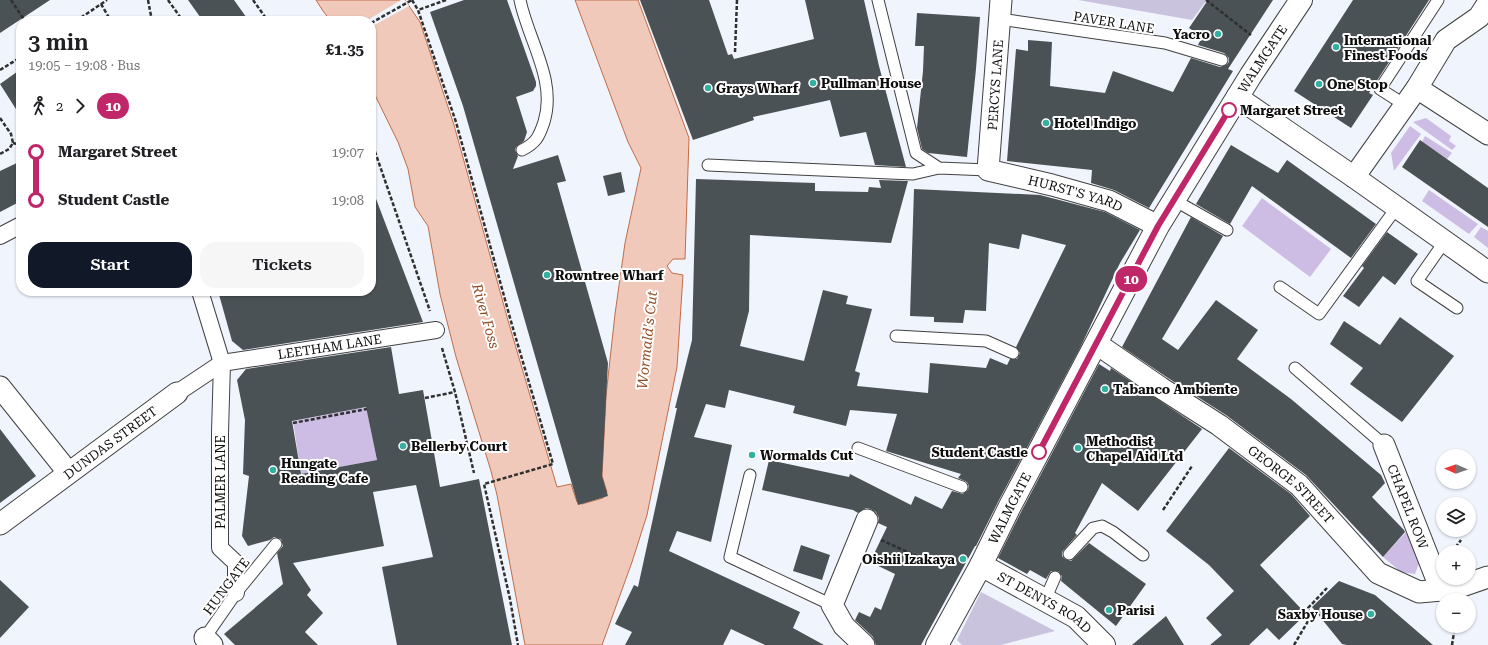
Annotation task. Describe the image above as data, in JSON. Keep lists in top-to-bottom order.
{
  "streets": {
    "street": [
      "WALMGATE",
      "PERCYS LANE",
      "HURST'S YARD",
      "LEETHAM LANE",
      "DUNDAS STREET",
      "PALMER LANE",
      "GEORGE STREET",
      "CHAPEL ROW",
      "ST DENYS ROAD"
    ],
    "lane": ["PAVER LANE", "HUNGATE"]
  },
  "crossings": [
    ["PAVER LANE", "PERCYS LANE"],
    ["WALMGATE", "HURST'S YARD"],
    ["WALMGATE", "GEORGE STREET"],
    ["WALMGATE", "ST DENYS ROAD"],
    ["PERCYS LANE", "HURST'S YARD"],
    ["LEETHAM LANE", "DUNDAS STREET"],
    ["LEETHAM LANE", "PALMER LANE"],
    ["DUNDAS STREET", "PALMER LANE"],
    ["PALMER LANE", "HUNGATE"],
    ["GEORGE STREET", "CHAPEL ROW"]
  ],
  "water": ["River Foss", "Wormald's Cut"],
  "places": [
    "Yacro",
    "International Finest Foods",
    "Pullman House",
    "One Stop",
    "Grays Wharf",
    "Margaret Street",
    "Hotel Indigo",
    "Rowntree Wharf",
    "Tabanco Ambiente",
    "Bellerby Court",
    "Methodist Chapel Aid Ltd",
    "Student Castle",
    "Wormalds Cut",
    "Hungate Reading Cafe",
    "Oishii Izakaya",
    "Parisi",
    "Saxby House"
  ],
  "lines": ["bus line 10"],
  "north": "left",
  "page": {
    "on_map": "10",
    "heading": ["3 min", "19:05 – 19:08 · Bus", "£1.35"],
    "legs": ["2", "10"],
    "list": [
      {
        "name": "Margaret Street",
        "value": "19:07"
      },
      {
        "name": "Student Castle",
        "value": "19:08"
      }
    ],
    "buttons": ["Start", "Tickets"],
    "map_buttons": ["+", "−"]
  }
}
